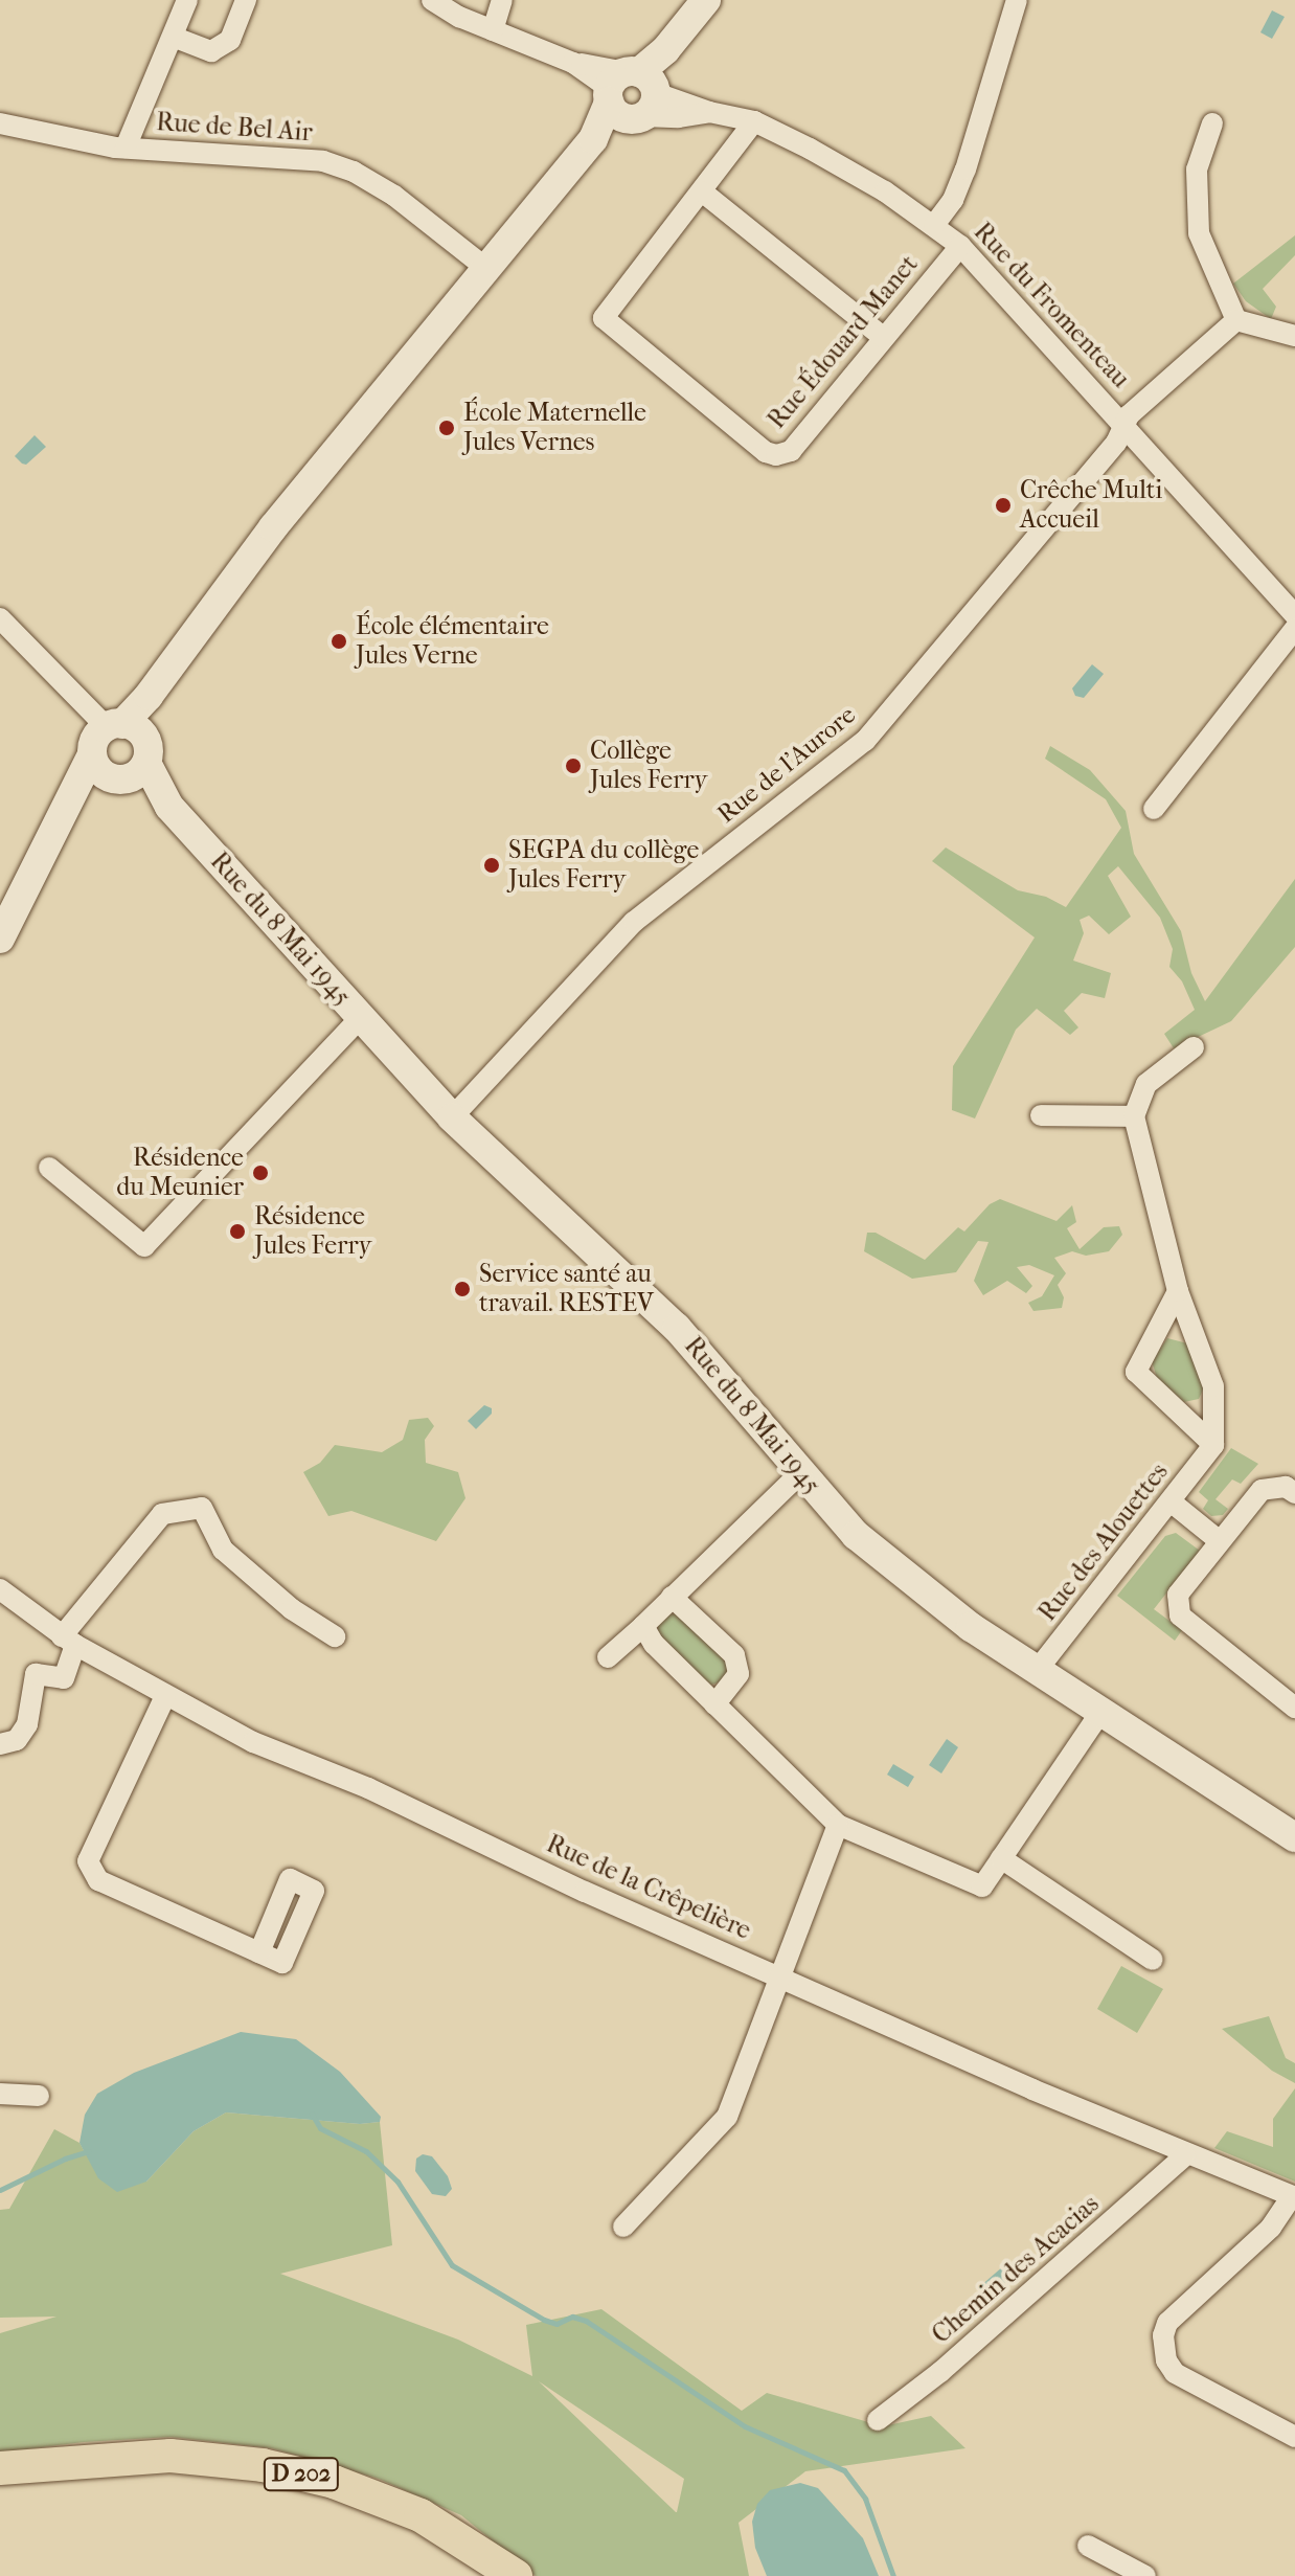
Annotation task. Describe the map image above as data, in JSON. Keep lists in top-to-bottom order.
{
  "streets": {
    "main road": ["Rue du 8 Mai 1945", "D 202"],
    "street": [
      "Rue de Bel Air",
      "Rue du Fromenteau",
      "Rue Édouard Manet",
      "Rue de l'Aurore",
      "Rue des Alouettes",
      "Rue de la Crêpelière",
      "Chemin des Acacias"
    ]
  },
  "crossings": [
    ["Rue du Fromenteau", "Rue Édouard Manet"],
    ["Rue du Fromenteau", "Rue de l'Aurore"],
    ["Rue de l'Aurore", "Rue du 8 Mai 1945"],
    ["Rue du 8 Mai 1945", "Rue des Alouettes"],
    ["Rue de la Crêpelière", "Chemin des Acacias"]
  ],
  "places": [
    "École Maternelle Jules Vernes",
    "Crêche Multi Accueil",
    "École élémentaire Jules Verne",
    "Collège Jules Ferry",
    "SEGPA du collège Jules Ferry",
    "Résidence du Meunier",
    "Résidence Jules Ferry",
    "Service santé au travail. RESTEV"
  ]
}
